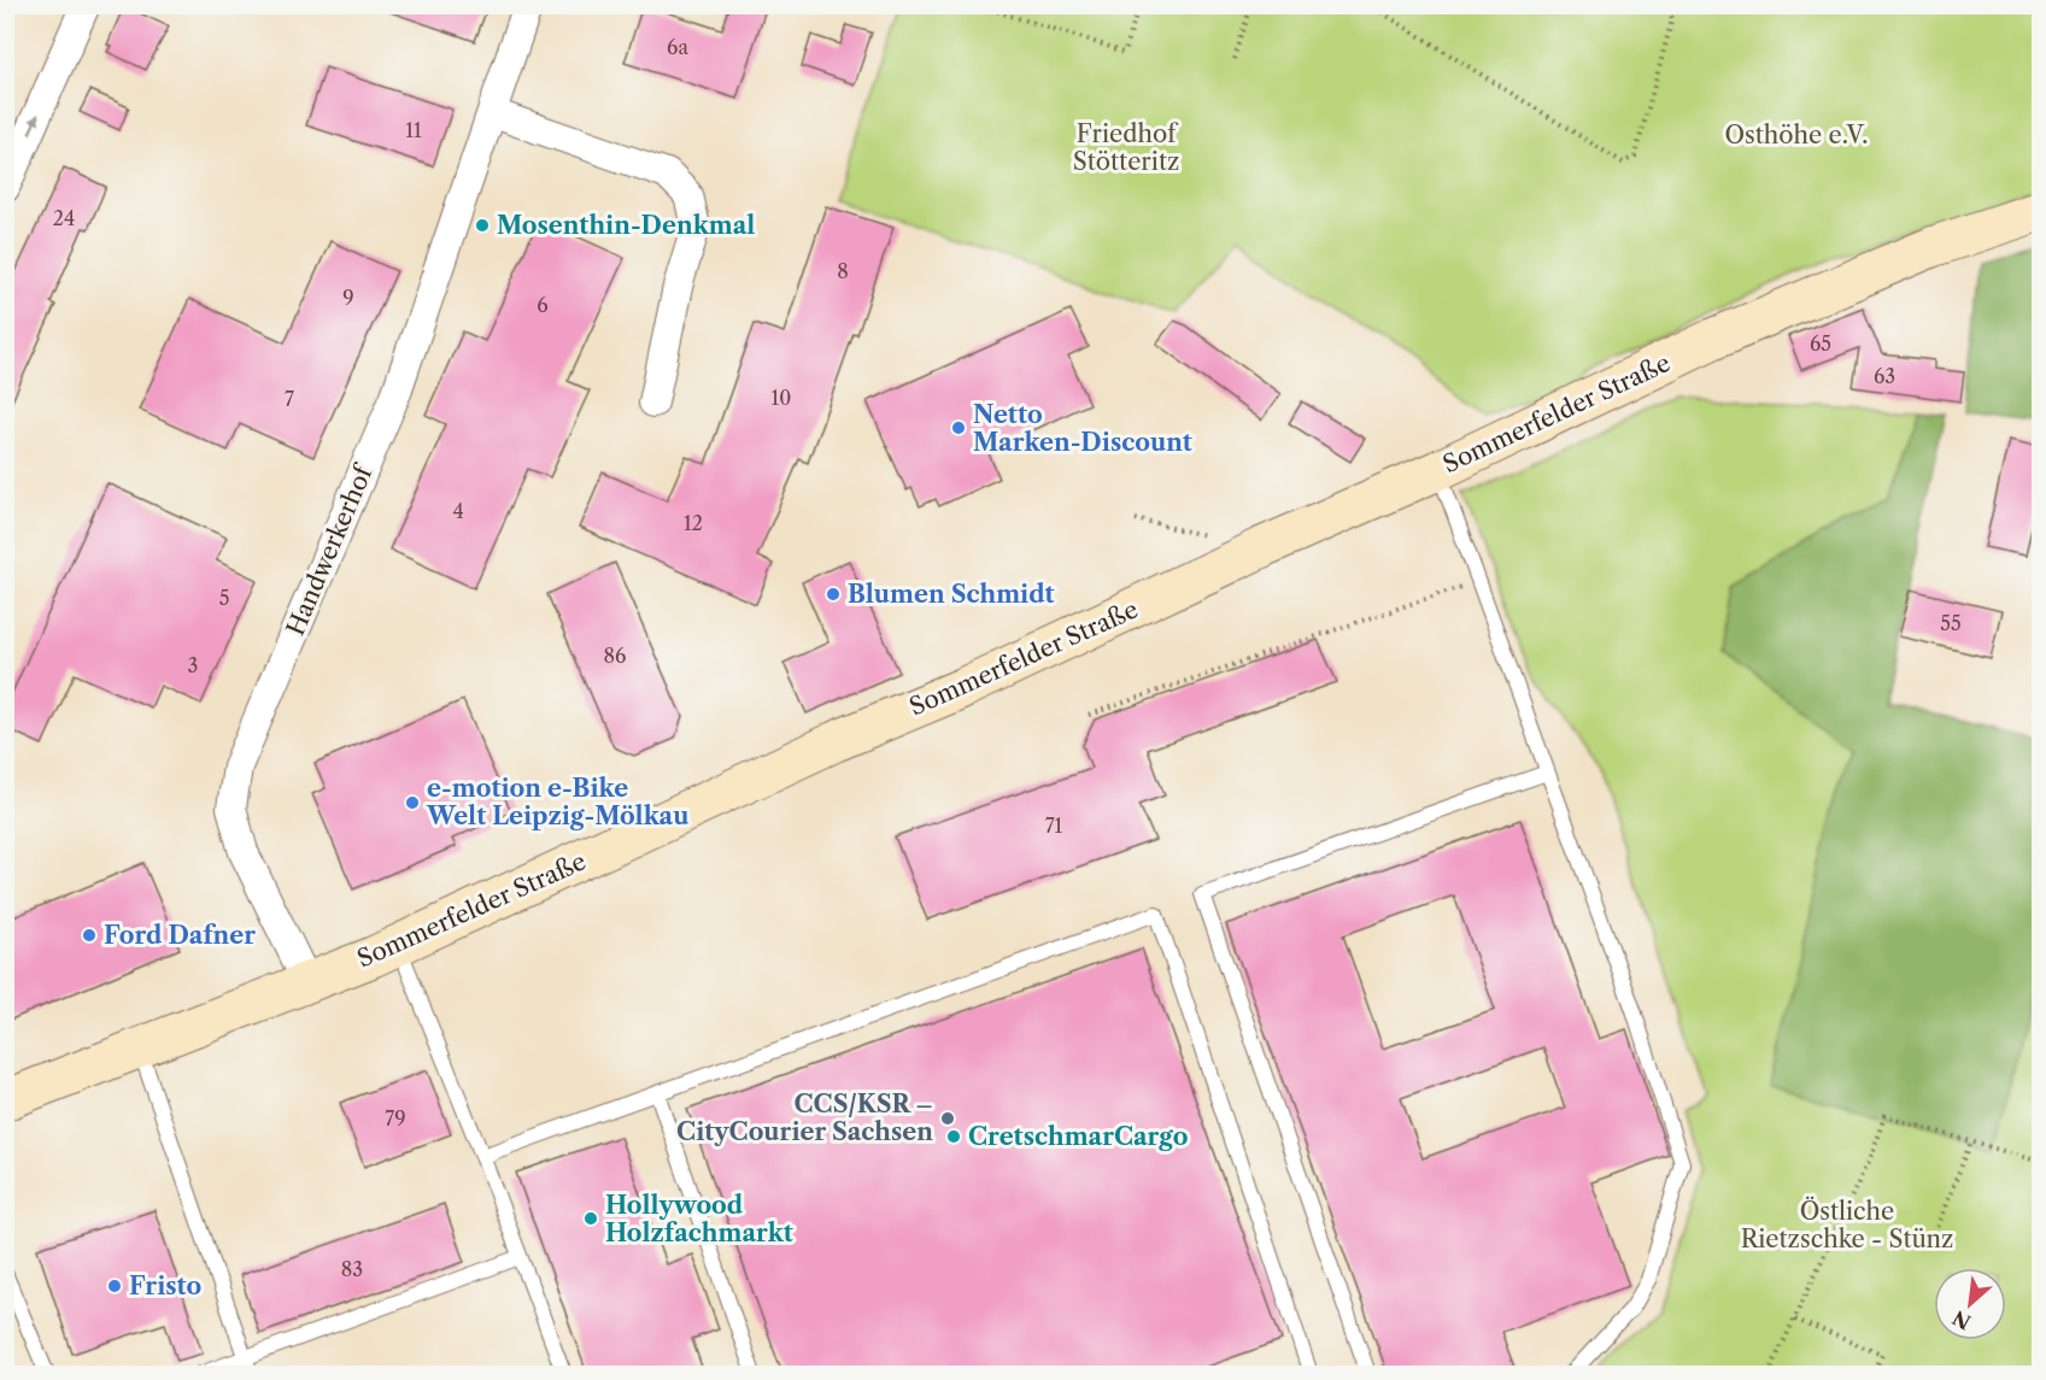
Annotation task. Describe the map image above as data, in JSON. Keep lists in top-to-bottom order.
{
  "streets": {
    "main road": ["Sommerfelder Straße"],
    "street": ["Handwerkerhof"]
  },
  "crossings": [
    ["Sommerfelder Straße", "Handwerkerhof"]
  ],
  "parks": ["Friedhof Stötteritz", "Osthöhe e.V.", "Östliche Rietzschke - Stünz"],
  "places": [
    "Mosenthin-Denkmal",
    "Netto Marken-Discount",
    "Blumen Schmidt",
    "e-motion e-Bike Welt Leipzig-Mölkau",
    "Ford Dafner",
    "CCS/KSR – CityCourier Sachsen",
    "CretschmarCargo",
    "Hollywood Holzfachmarkt",
    "Fristo"
  ],
  "house_numbers": [
    "6a",
    "11",
    "24",
    "8",
    "9",
    "6",
    "65",
    "63",
    "10",
    "7",
    "4",
    "12",
    "5",
    "55",
    "86",
    "3",
    "71",
    "79",
    "83"
  ],
  "north": "bottom left"
}
